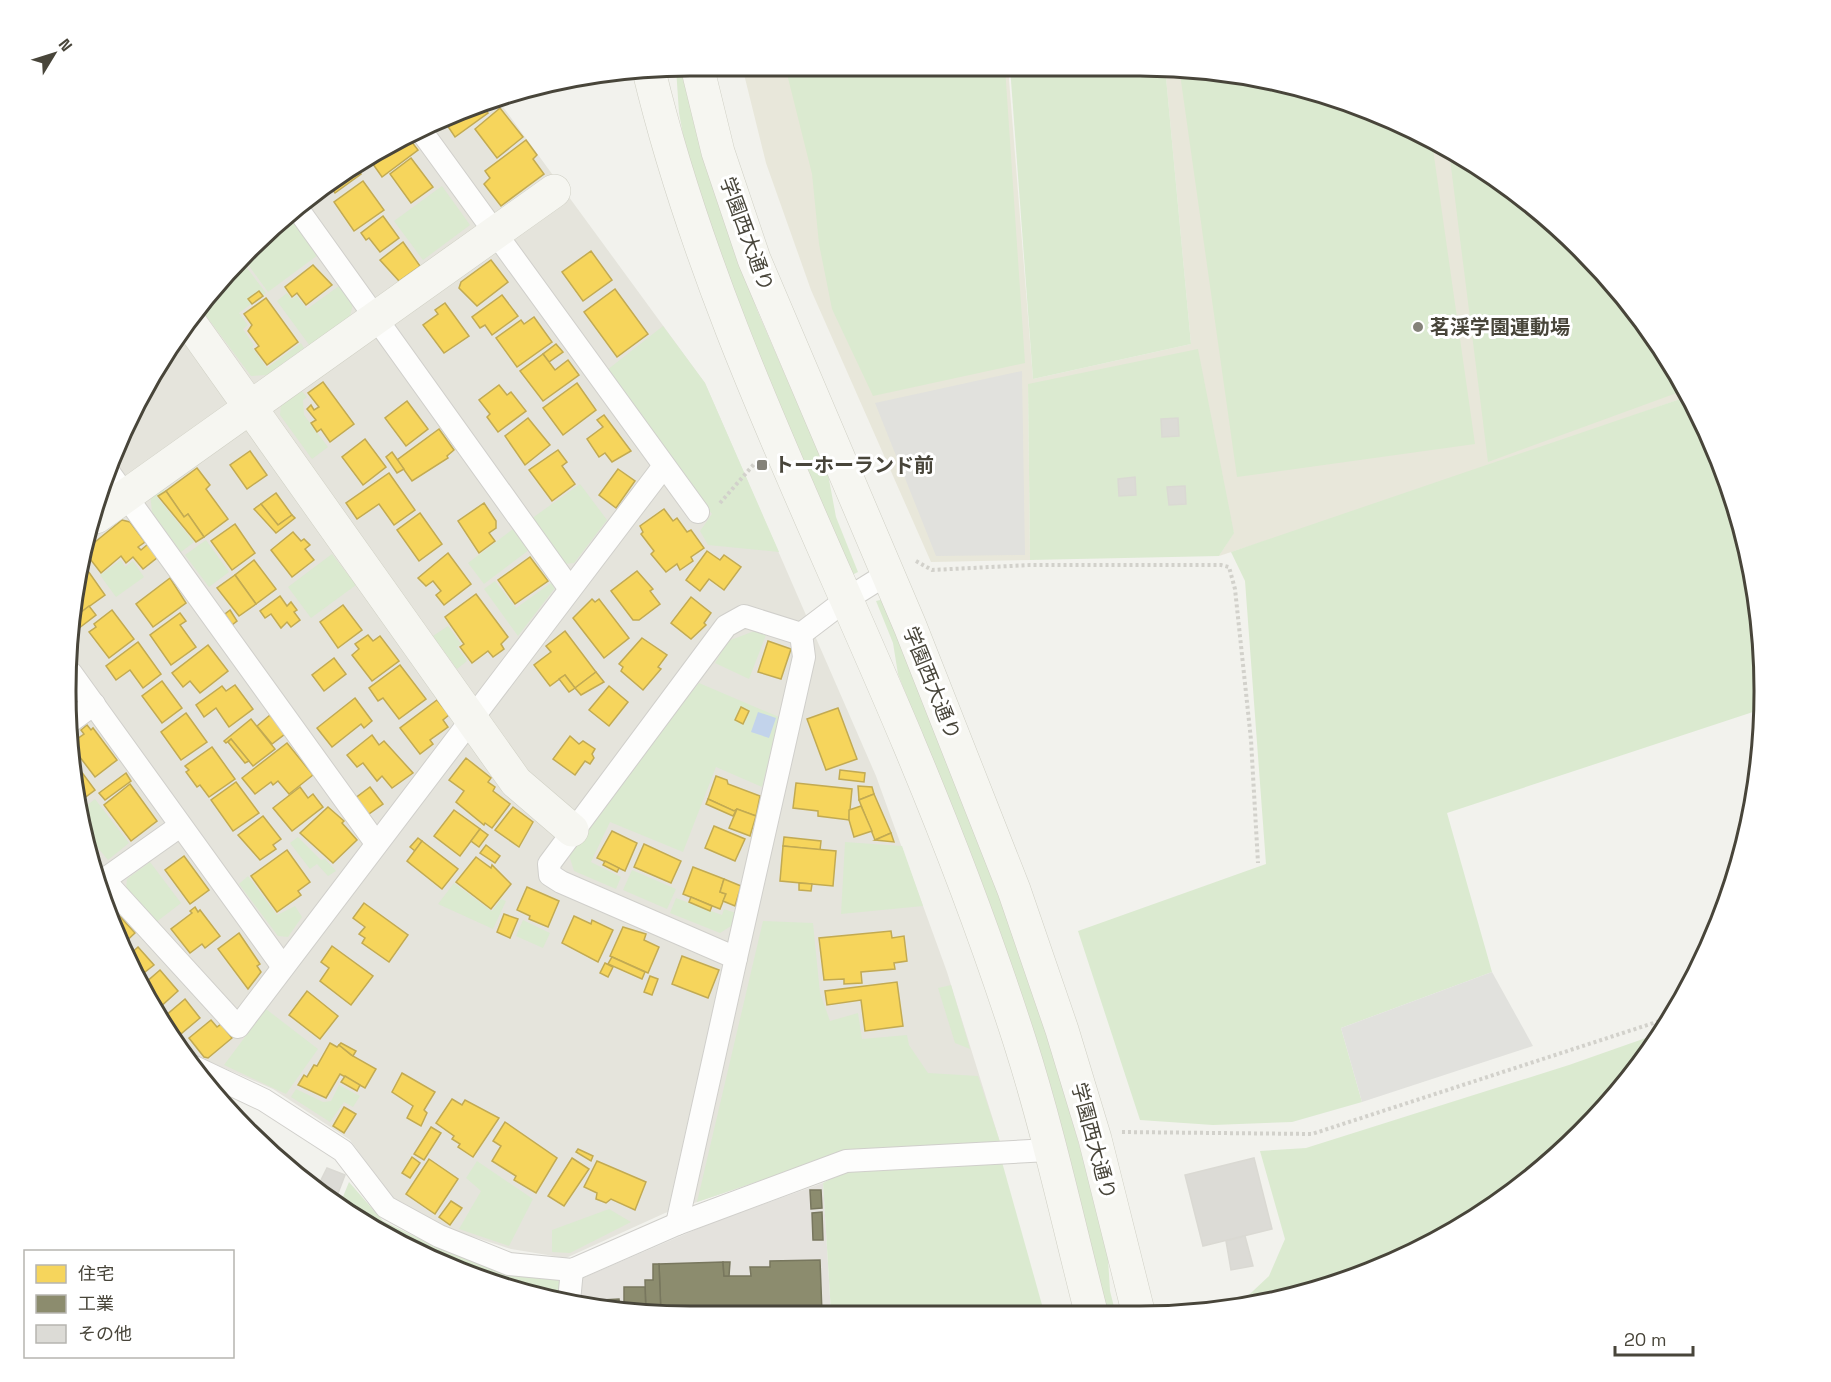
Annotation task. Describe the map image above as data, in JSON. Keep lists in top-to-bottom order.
{
  "streets": {
    "main road": ["学園西大通り"]
  },
  "places": {
    "other": ["茗渓学園運動場"],
    "transit": ["トーホーランド前"]
  },
  "legend": ["住宅", "工業", "その他"],
  "scale_bar": "20 m",
  "north": "top right"
}
